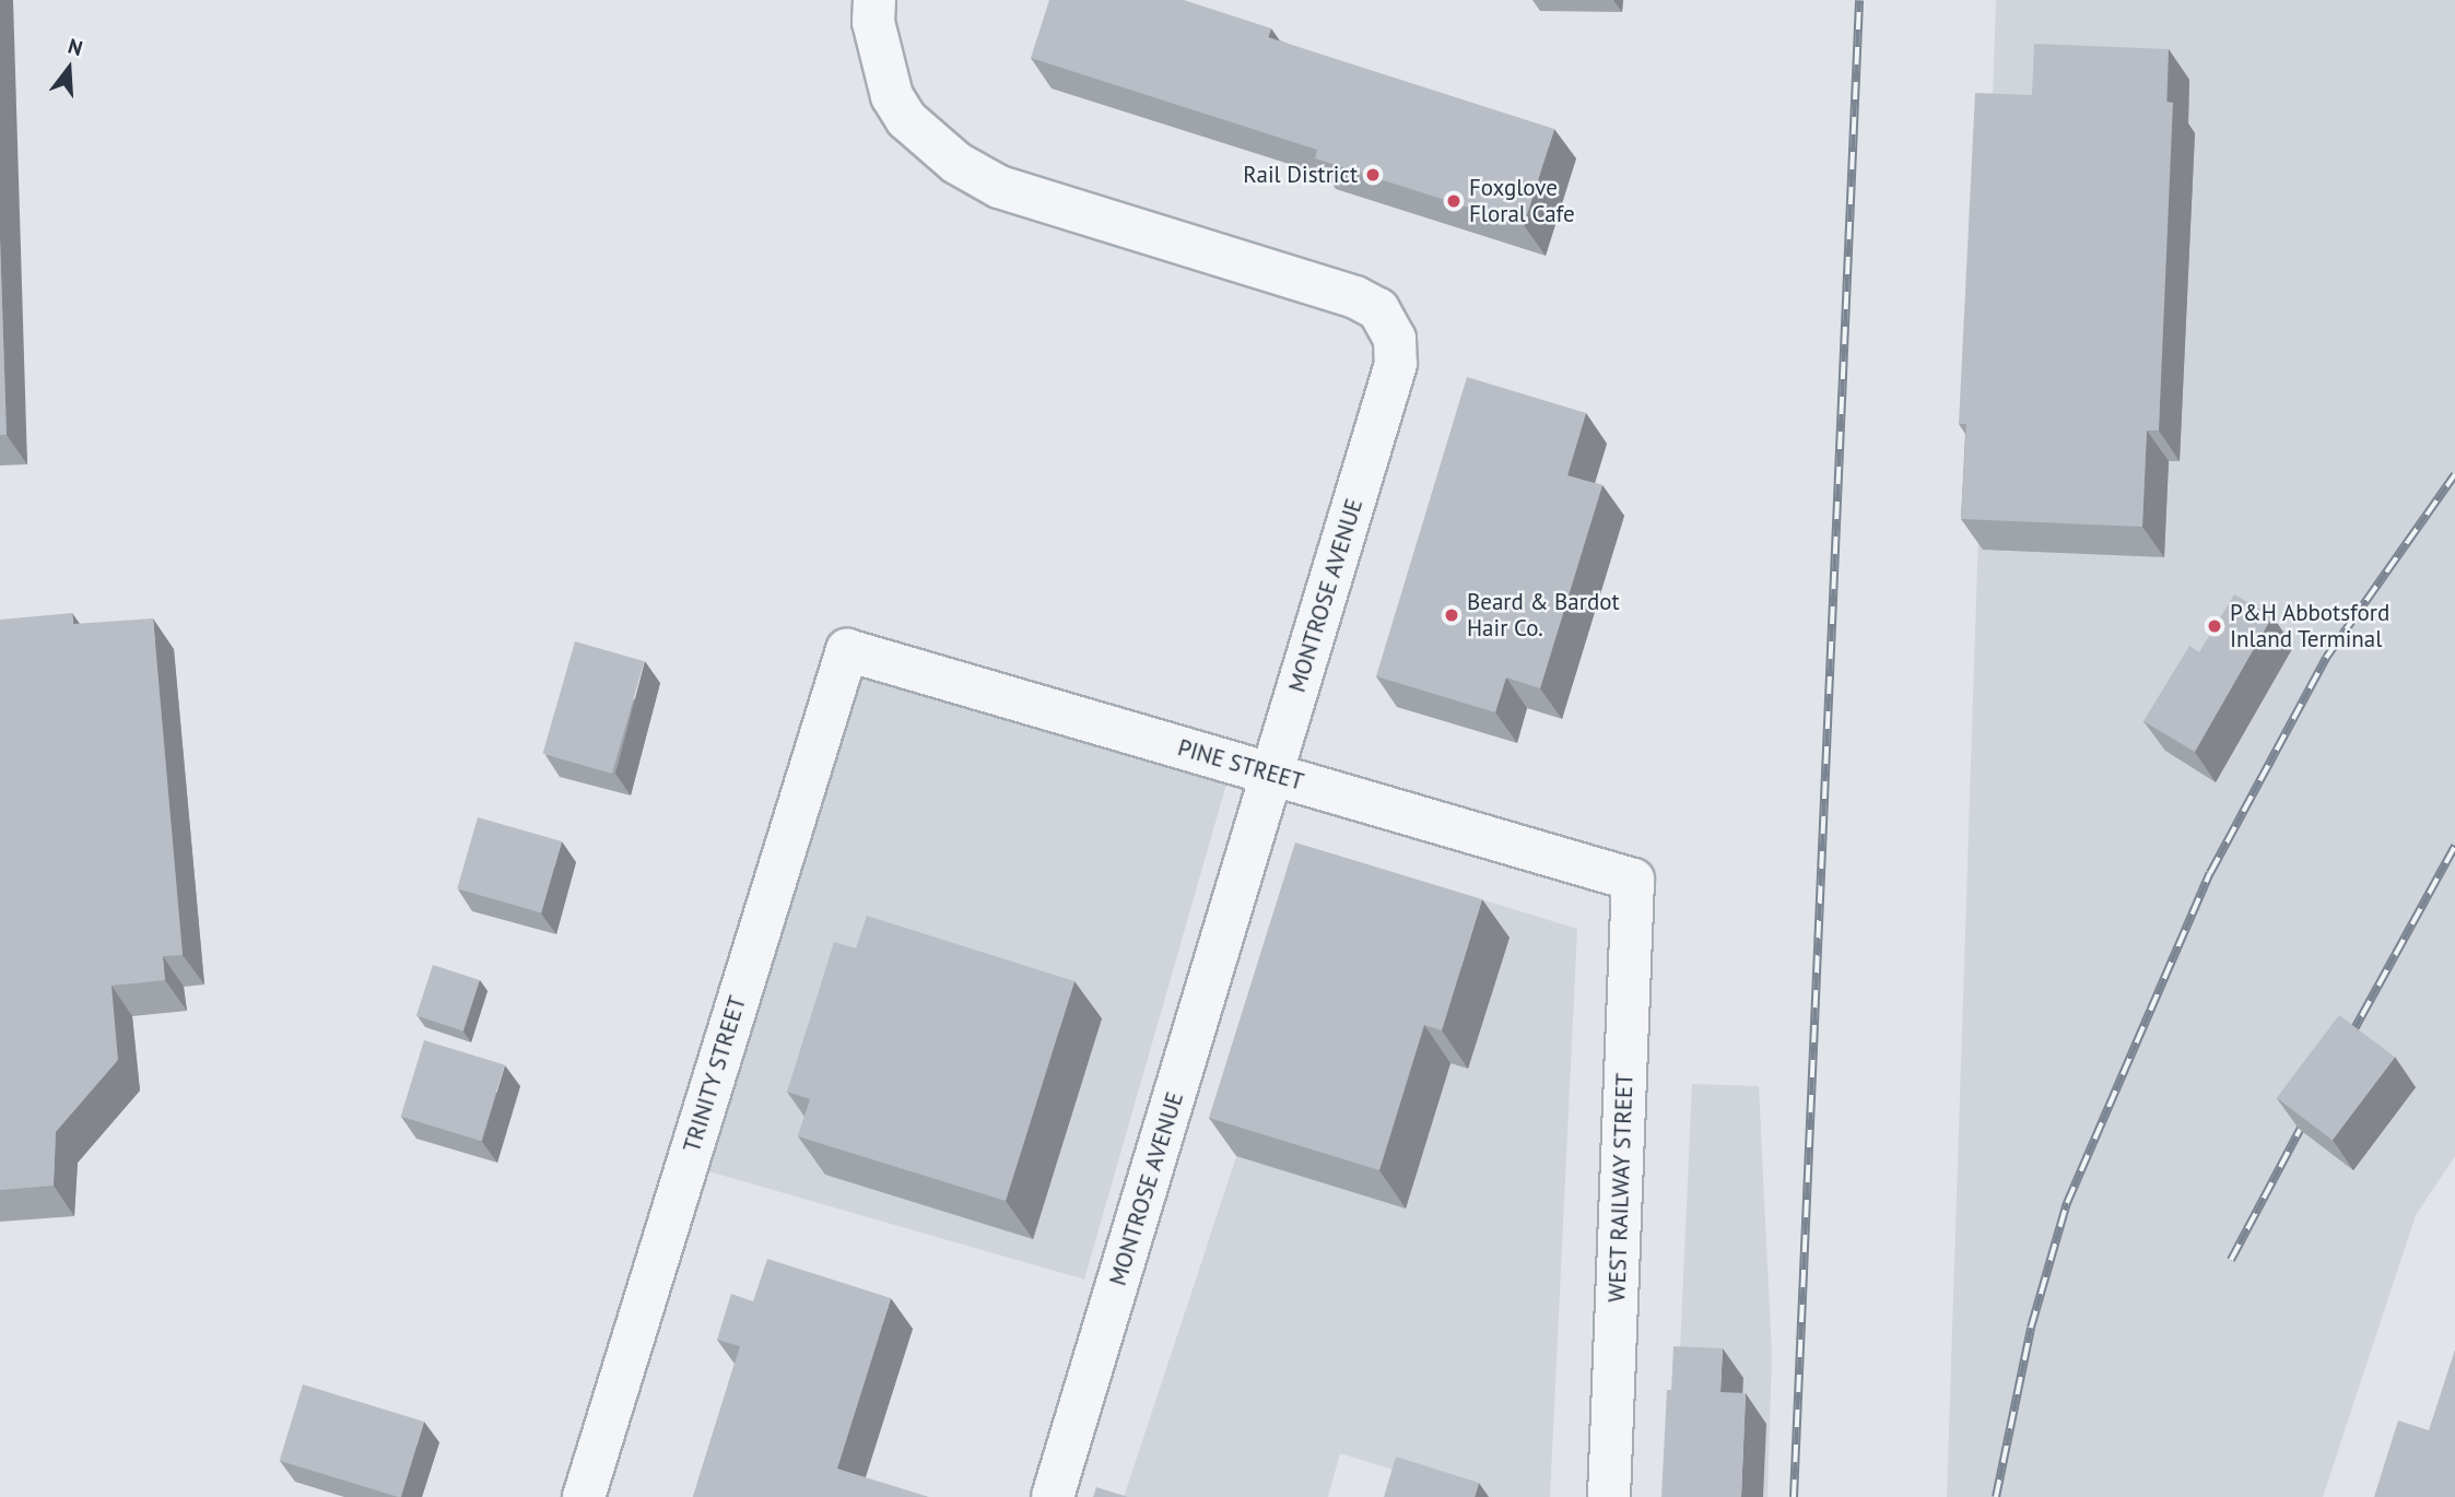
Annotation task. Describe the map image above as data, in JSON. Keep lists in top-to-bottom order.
{
  "streets": {
    "street": [
      "MONTROSE AVENUE",
      "PINE STREET",
      "TRINITY STREET",
      "WEST RAILWAY STREET"
    ]
  },
  "crossings": [
    ["MONTROSE AVENUE", "PINE STREET"],
    ["PINE STREET", "TRINITY STREET"],
    ["PINE STREET", "WEST RAILWAY STREET"]
  ],
  "places": [
    "Rail District",
    "Foxglove Floral Cafe",
    "Beard & Bardot Hair Co.",
    "P&H Abbotsford Inland Terminal"
  ],
  "north": "top"
}
